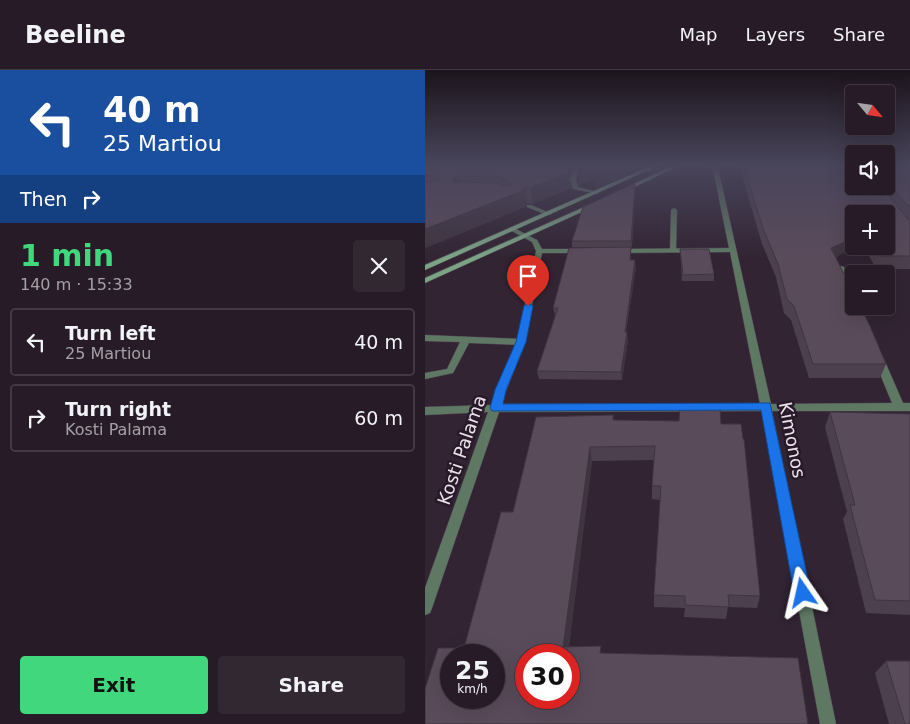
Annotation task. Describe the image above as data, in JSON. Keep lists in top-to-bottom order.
{
  "streets": {
    "street": ["Kimonos", "Kosti Palama"]
  },
  "north": "bottom right",
  "page": {
    "header": "Beeline",
    "nav": ["Map", "Layers", "Share"],
    "turn": ["40 m", "25 Martiou"],
    "map_buttons": ["+", "−"],
    "then": "Then",
    "heading": ["1 min", "140 m · 15:33"],
    "list": [
      {
        "name": "Turn left",
        "note": "25 Martiou",
        "value": "40 m"
      },
      {
        "name": "Turn right",
        "note": "Kosti Palama",
        "value": "60 m"
      }
    ],
    "speed": "25 km/h",
    "limit": "30",
    "buttons": ["Exit", "Share"]
  }
}
